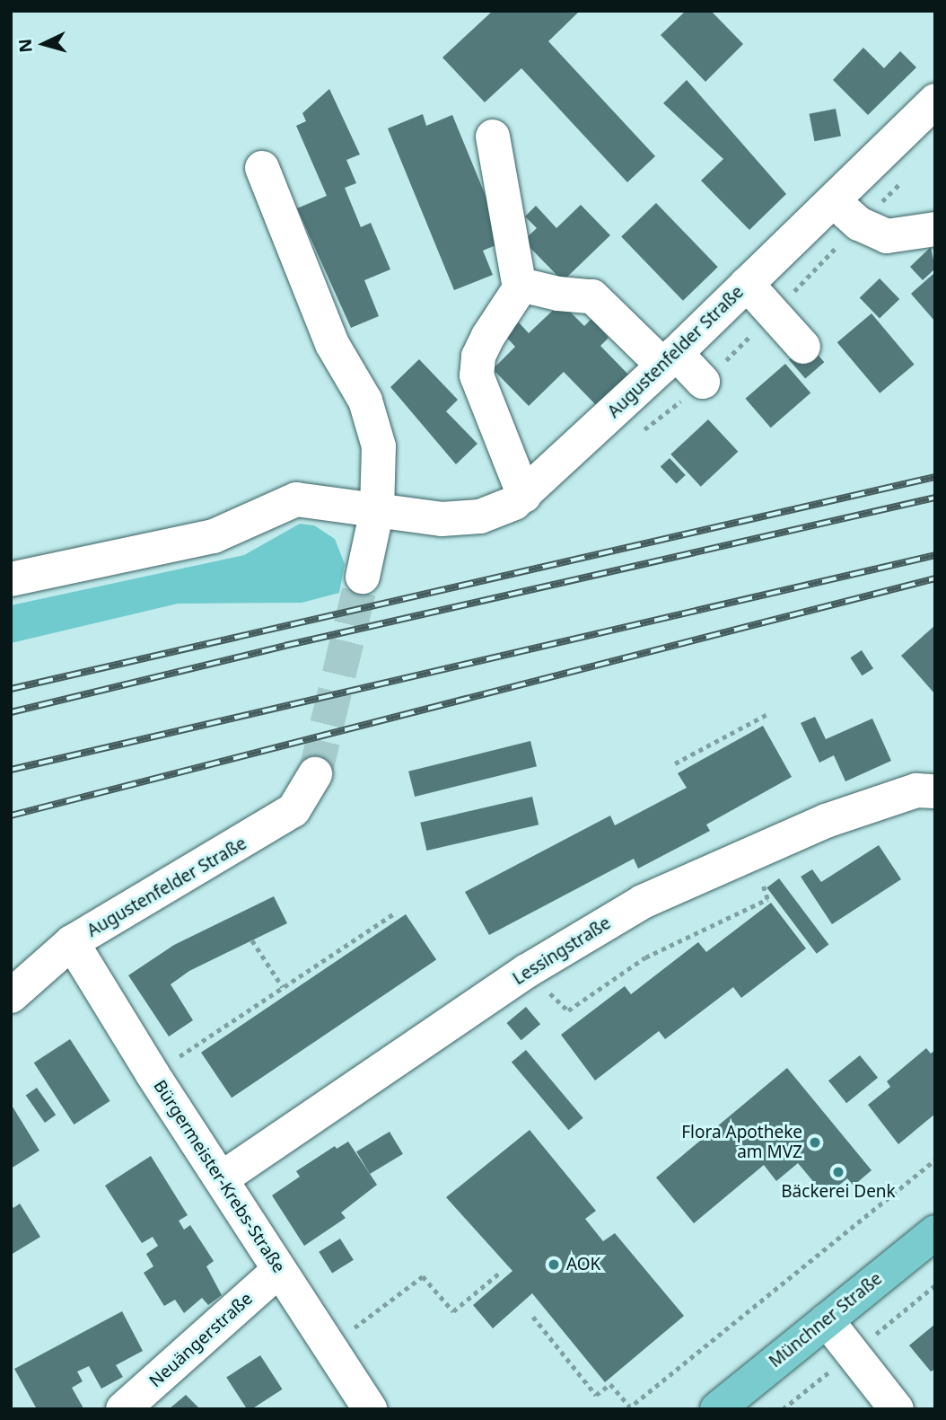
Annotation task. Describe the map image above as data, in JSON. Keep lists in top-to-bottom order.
{
  "streets": {
    "main road": ["Münchner Straße"],
    "street": [
      "Augustenfelder Straße",
      "Lessingstraße",
      "Bürgermeister-Krebs-Straße",
      "Neuängerstraße"
    ]
  },
  "crossings": [
    ["Augustenfelder Straße", "Bürgermeister-Krebs-Straße"],
    ["Lessingstraße", "Bürgermeister-Krebs-Straße"],
    ["Bürgermeister-Krebs-Straße", "Neuängerstraße"]
  ],
  "places": ["Flora Apotheke am MVZ", "Bäckerei Denk", "AOK"],
  "north": "left"
}
